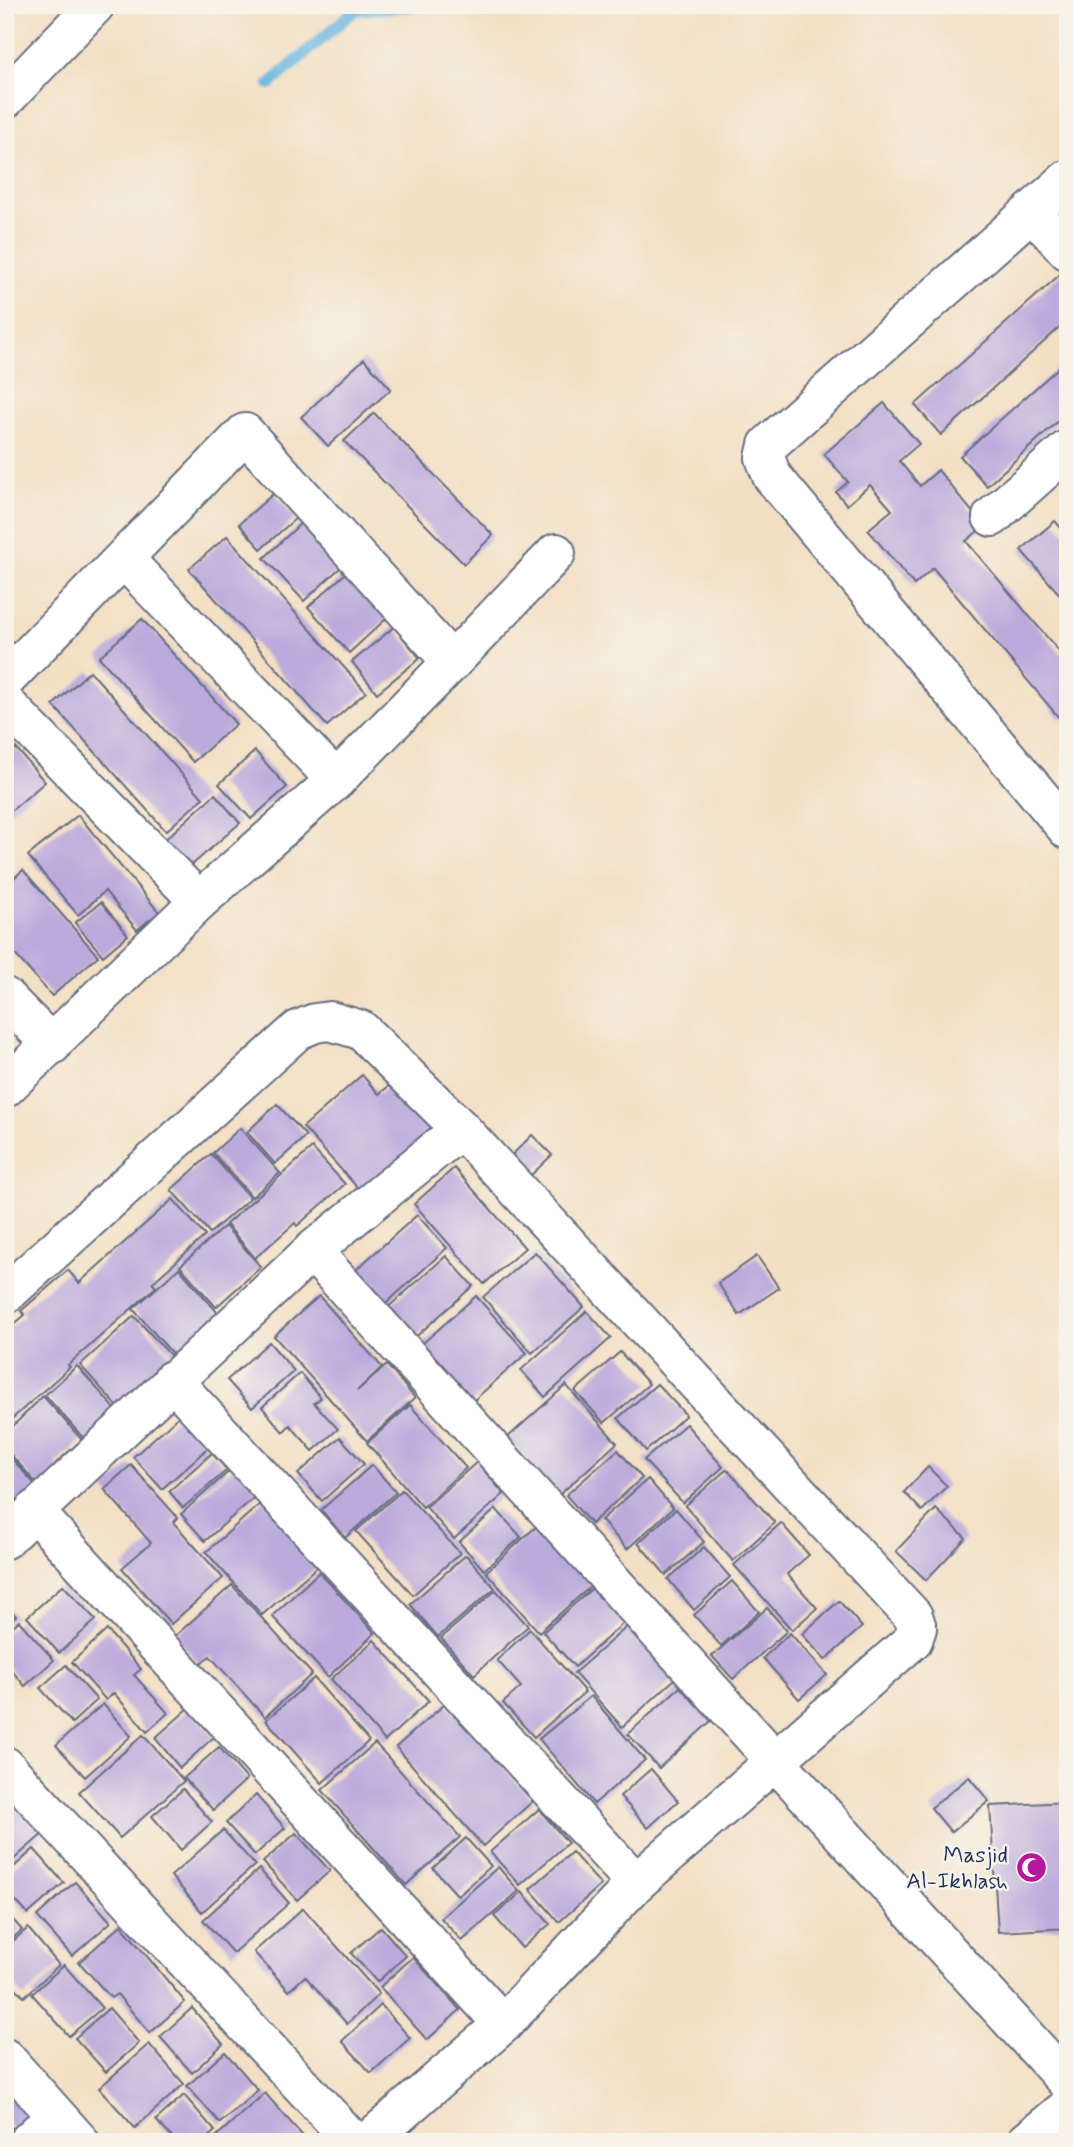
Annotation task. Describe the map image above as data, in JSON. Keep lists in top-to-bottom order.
{
  "places": {
    "mosque": ["Masjid Al-Ikhlash"]
  }
}
